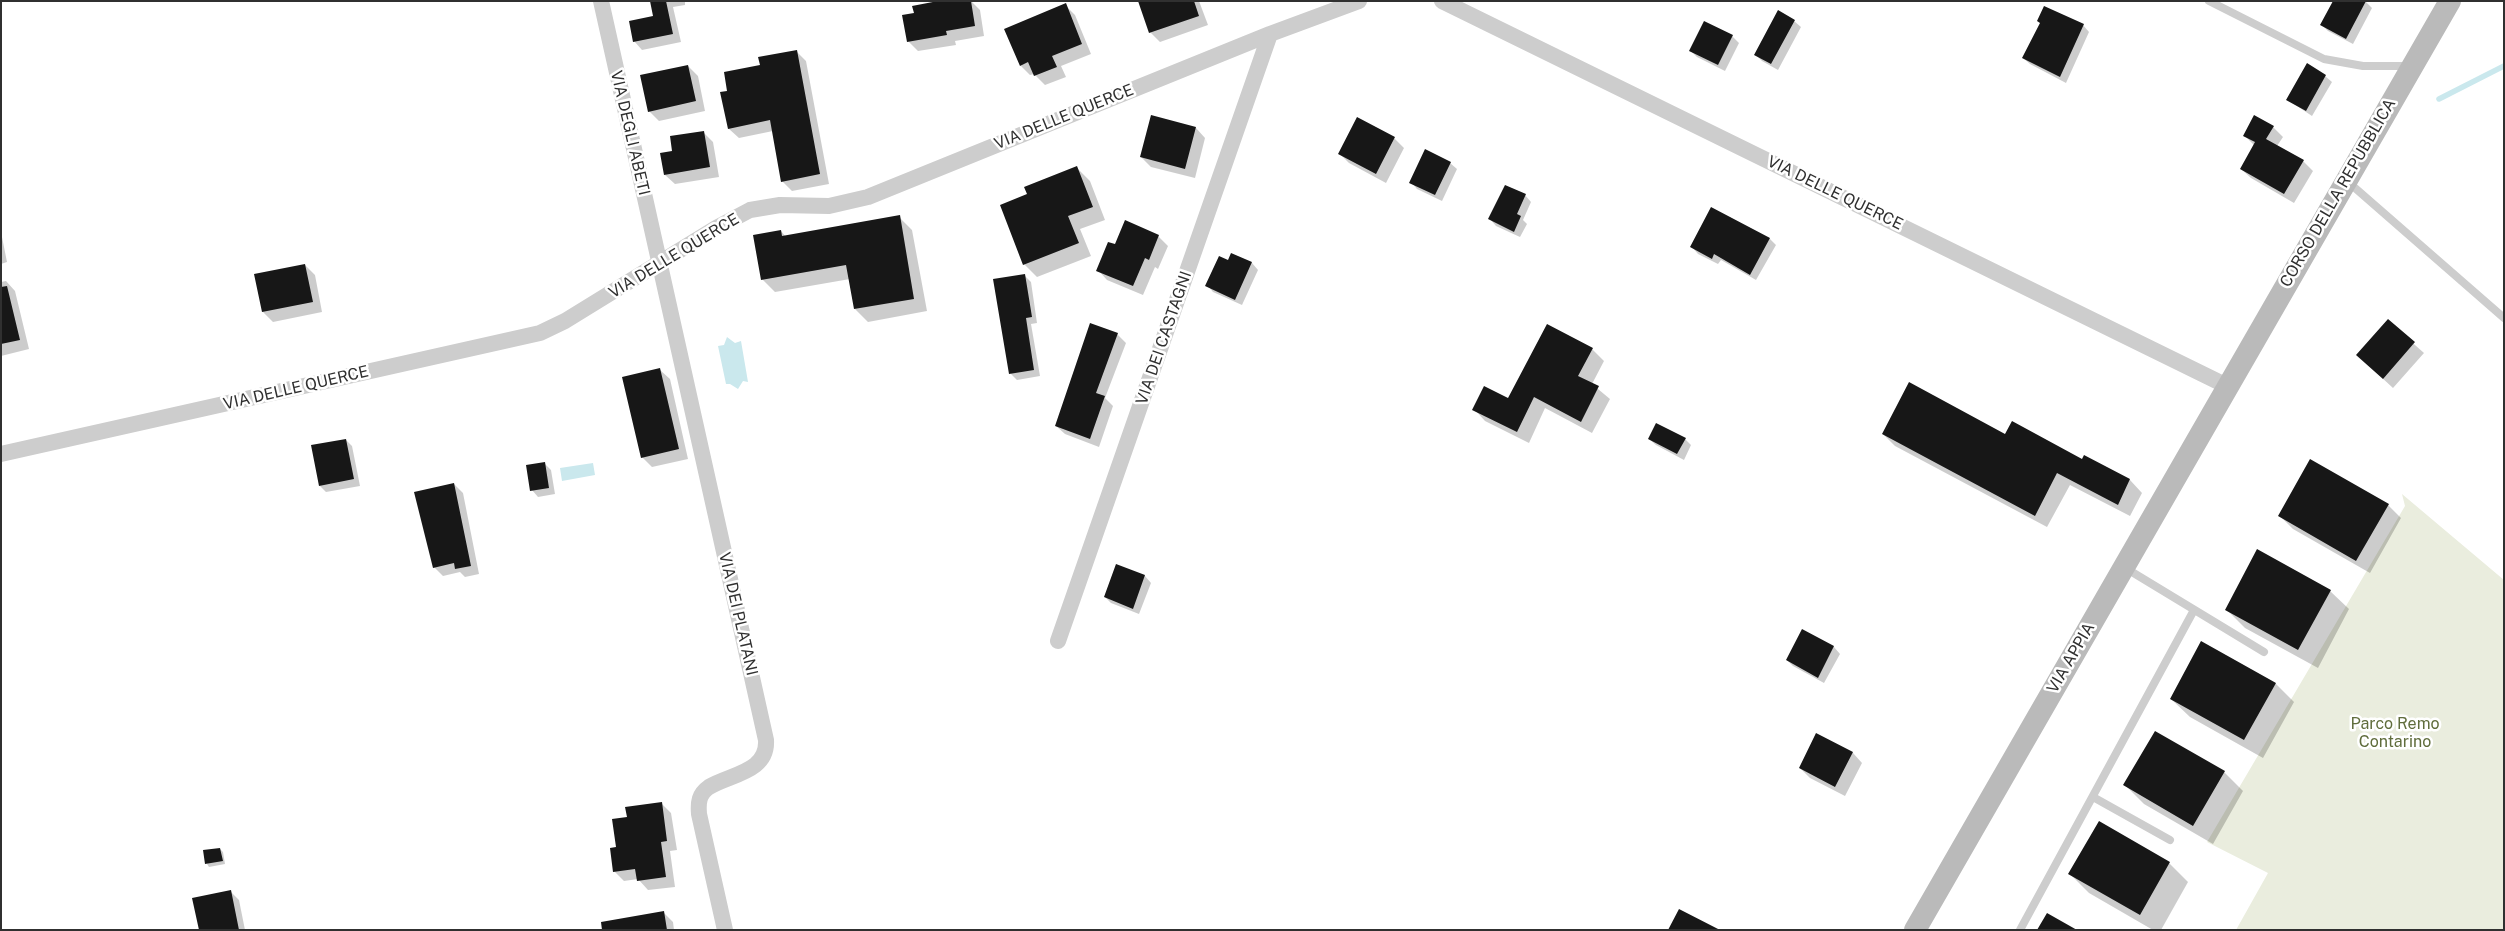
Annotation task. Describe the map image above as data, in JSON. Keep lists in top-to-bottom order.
{
  "streets": {
    "street": [
      "VIA DELLE QUERCE",
      "VIA DEGLI ABETI",
      "CORSO DELLA REPUBBLICA",
      "VIA DEI CASTAGNI",
      "VIA DEI PLATANI",
      "VIA APPIA"
    ]
  },
  "crossings": [
    ["VIA DELLE QUERCE", "VIA DEGLI ABETI"],
    ["VIA DELLE QUERCE", "CORSO DELLA REPUBBLICA"],
    ["VIA DELLE QUERCE", "VIA DEI CASTAGNI"],
    ["VIA DELLE QUERCE", "VIA DEI PLATANI"],
    ["VIA DELLE QUERCE", "VIA APPIA"],
    ["VIA DEGLI ABETI", "VIA DEI PLATANI"],
    ["CORSO DELLA REPUBBLICA", "VIA APPIA"]
  ],
  "parks": ["Parco Remo Contarino"]
}
